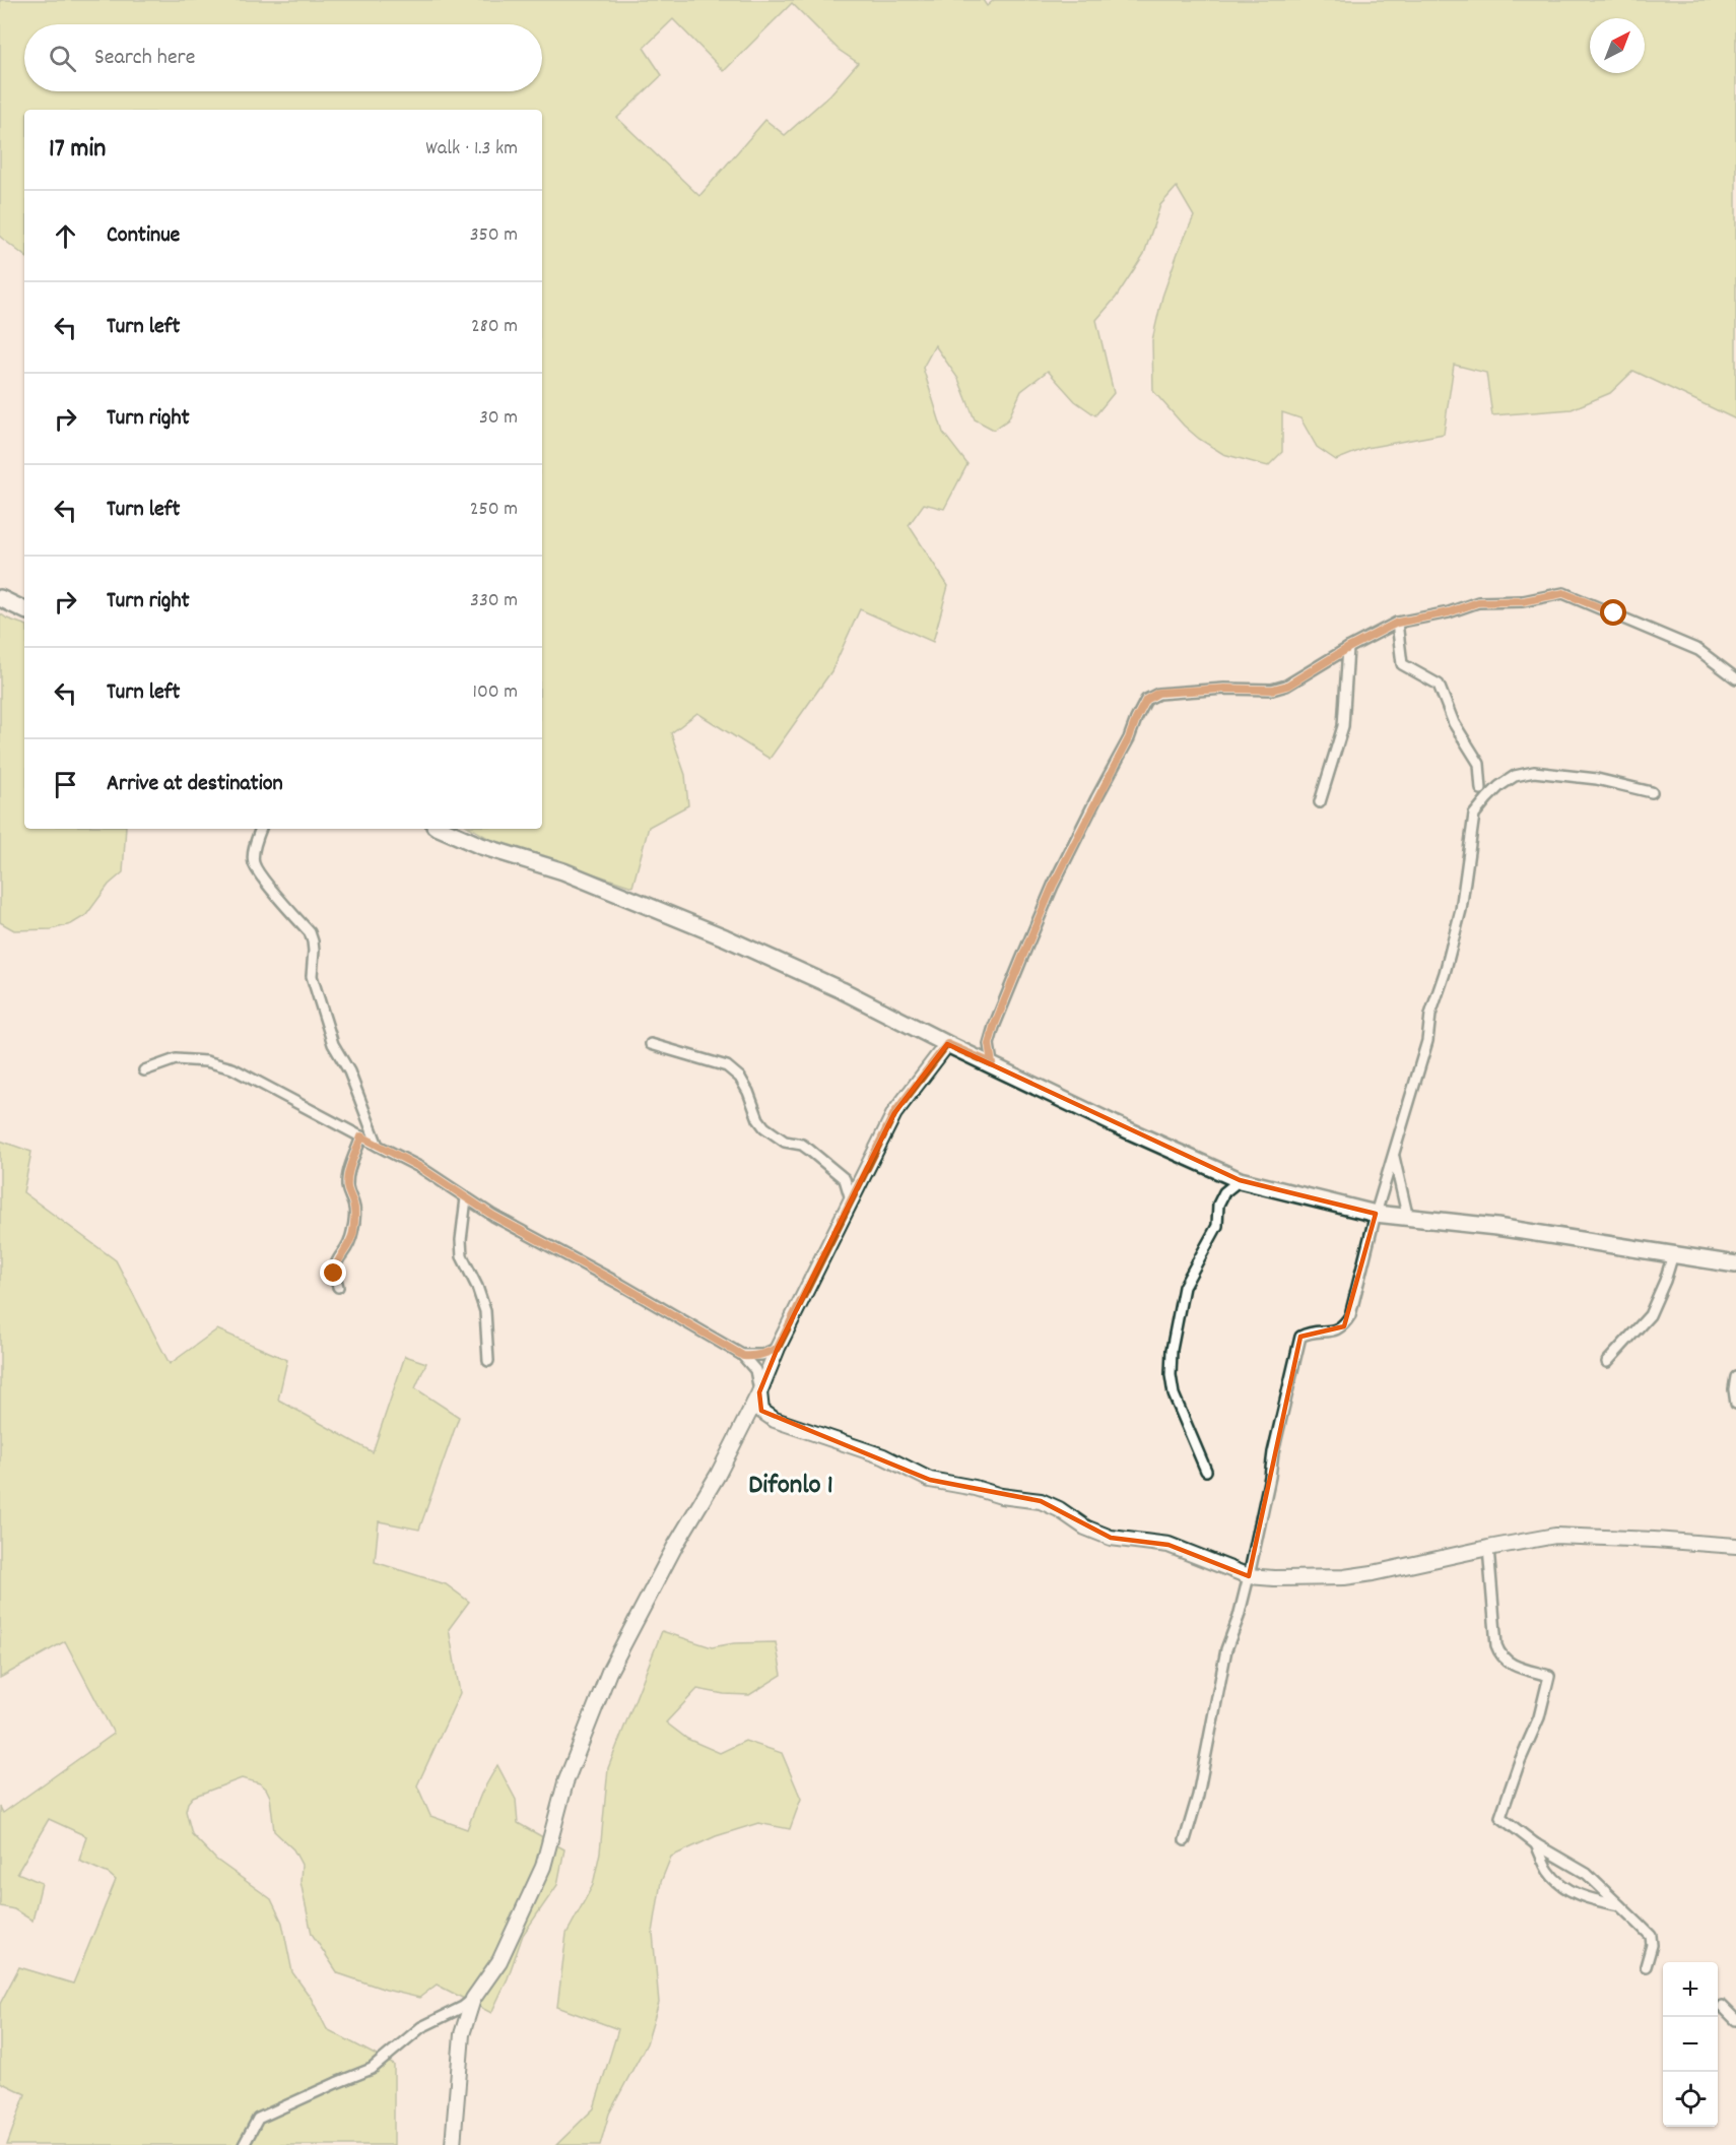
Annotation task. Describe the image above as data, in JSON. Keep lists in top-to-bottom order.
{
  "districts": ["Difonlo 1"],
  "north": "top right",
  "page": {
    "search": "Search here",
    "heading": ["17 min", "Walk · 1.3 km"],
    "list": [
      ["Continue", "350 m"],
      ["Turn left", "280 m"],
      ["Turn right", "30 m"],
      ["Turn left", "250 m"],
      ["Turn right", "330 m"],
      ["Turn left", "100 m"],
      "Arrive at destination"
    ],
    "map_buttons": ["+", "−"]
  }
}
